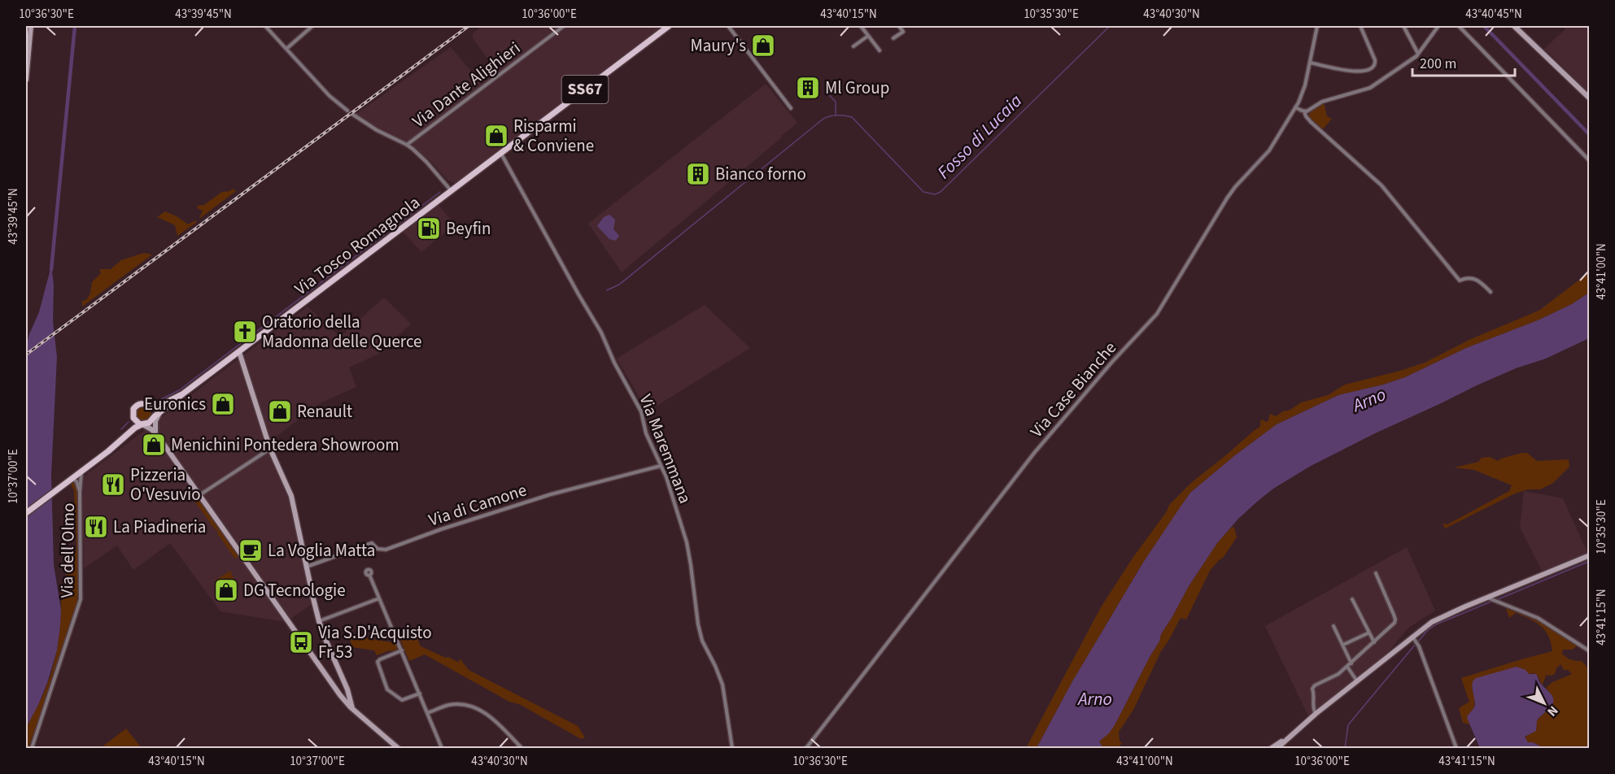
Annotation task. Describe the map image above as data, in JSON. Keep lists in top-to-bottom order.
{
  "streets": {
    "main road": ["SS67", "Via Tosco Romagnola"],
    "street": [
      "Via Dante Alighieri",
      "Via Case Bianche",
      "Via Maremmana",
      "Via di Camone",
      "Via dell'Olmo"
    ]
  },
  "crossings": [
    ["SS67", "Via Tosco Romagnola"],
    ["SS67", "Via Maremmana"],
    ["Via Tosco Romagnola", "Via Maremmana"],
    ["Via Maremmana", "Via di Camone"]
  ],
  "water": ["Fosso di Lucaia", "Arno"],
  "places": {
    "shop": [
      "Maury's",
      "Risparmi & Conviene",
      "Euronics",
      "Renault",
      "Menichini Pontedera Showroom",
      "DG Tecnologie"
    ],
    "building": ["Ml Group", "Bianco forno"],
    "fuel station": ["Beyfin"],
    "church": ["Oratorio della Madonna delle Querce"],
    "restaurant": ["Pizzeria O'Vesuvio", "La Piadineria"],
    "cafe": ["La Voglia Matta"],
    "bus stop": ["Via S.D'Acquisto Fr 53"]
  },
  "scale_bar": "200 m",
  "north": "bottom right",
  "coordinates": [
    "10°36'30\"E",
    "43°39'45\"N",
    "10°36'00\"E",
    "43°40'15\"N",
    "10°35'30\"E",
    "43°40'30\"N",
    "43°40'45\"N",
    "43°41'00\"N",
    "10°37'00\"E",
    "43°41'15\"N"
  ]
}
